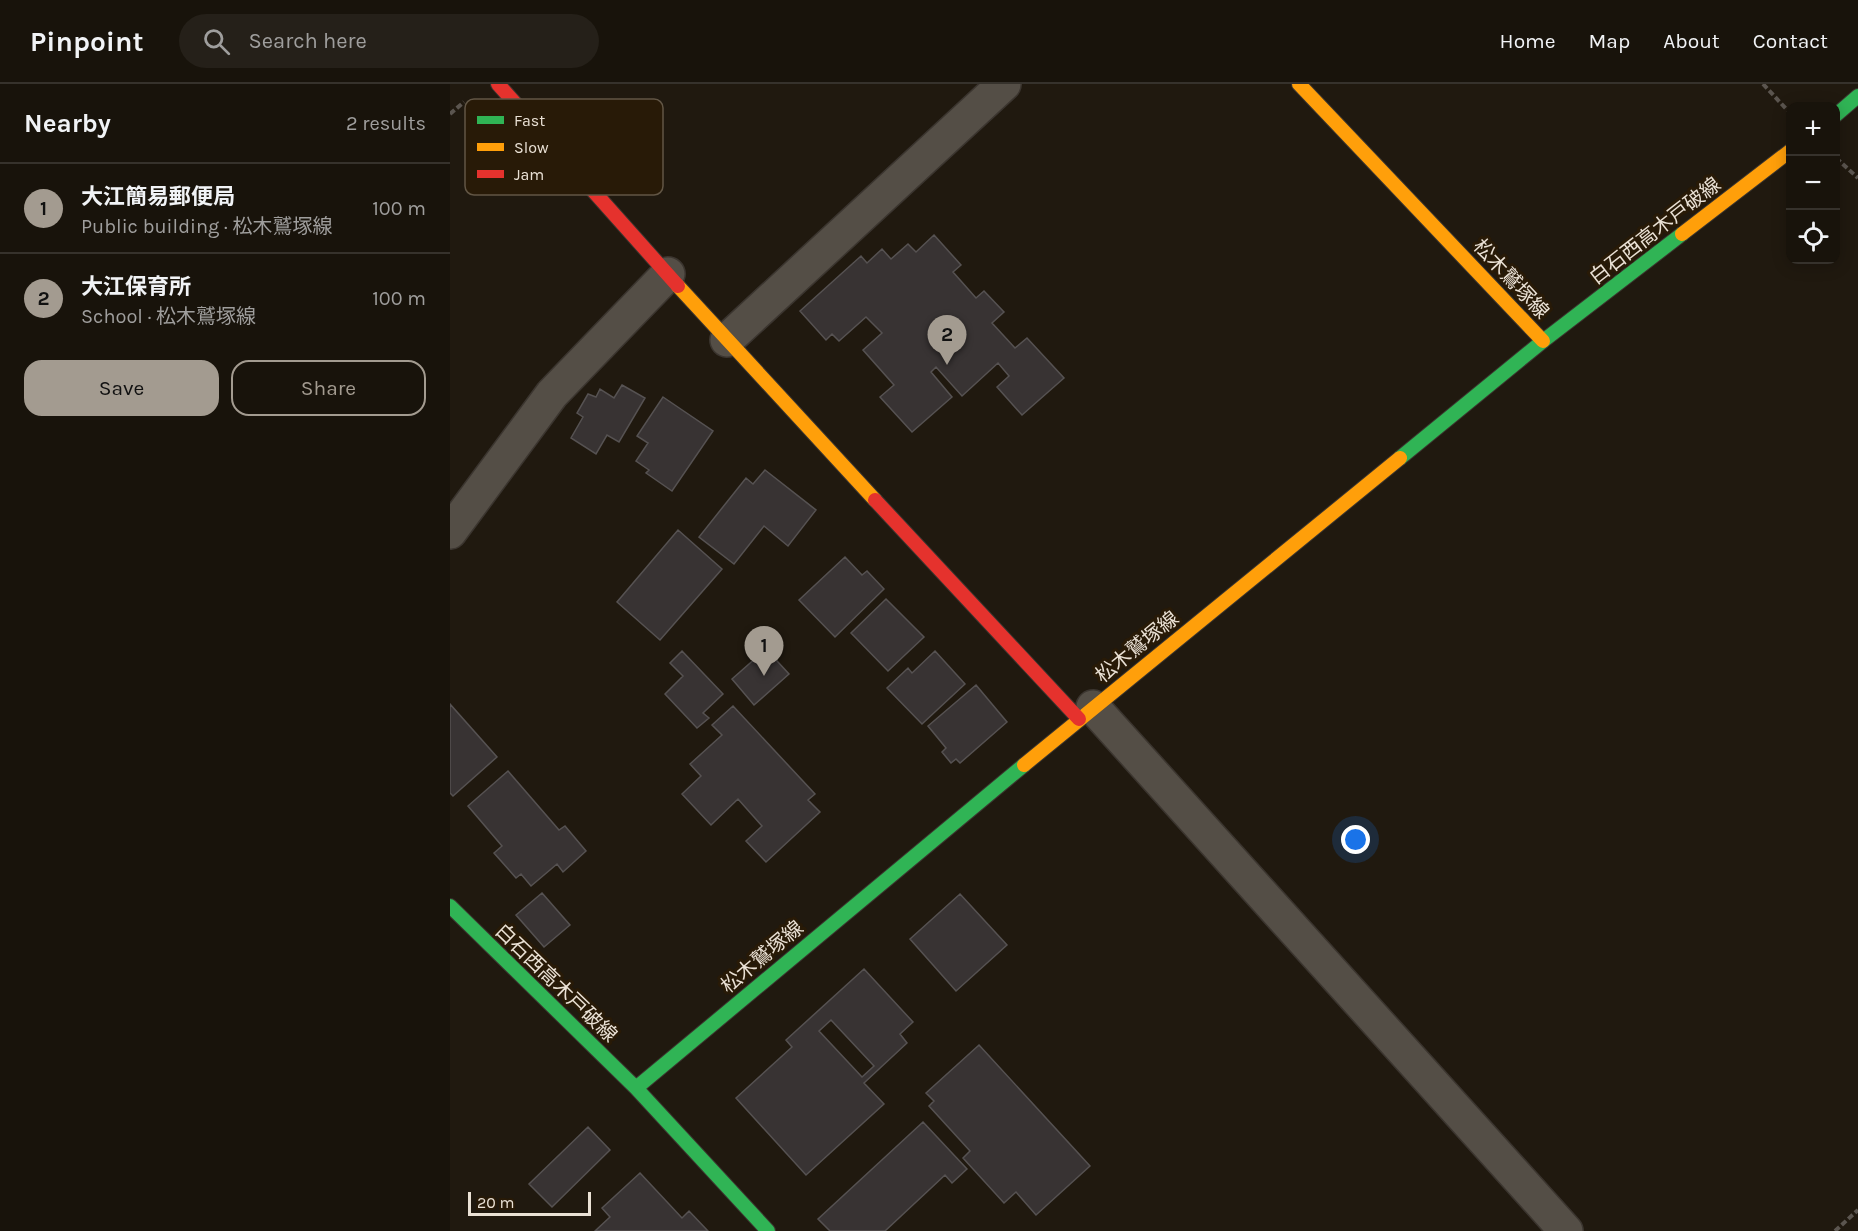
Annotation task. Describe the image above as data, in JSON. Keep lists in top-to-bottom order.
{
  "streets": {
    "main road": ["白石西高木戸破線", "松木鷲塚線"]
  },
  "crossings": [
    ["白石西高木戸破線", "松木鷲塚線"]
  ],
  "legend": ["Fast", "Slow", "Jam"],
  "scale_bar": "20 m",
  "page": {
    "header": "Pinpoint",
    "search": "Search here",
    "nav": [
      "Home",
      "Map",
      "About",
      "Contact"
    ],
    "heading": ["Nearby", "2 results"],
    "map_buttons": ["+", "−"],
    "list": [
      {
        "mark": "1",
        "name": "大江簡易郵便局",
        "note": "Public building · 松木鷲塚線",
        "value": "100 m"
      },
      {
        "mark": "2",
        "name": "大江保育所",
        "note": "School · 松木鷲塚線",
        "value": "100 m"
      }
    ],
    "pins": ["2", "1"],
    "buttons": ["Save", "Share"],
    "scale": "20 m"
  }
}
